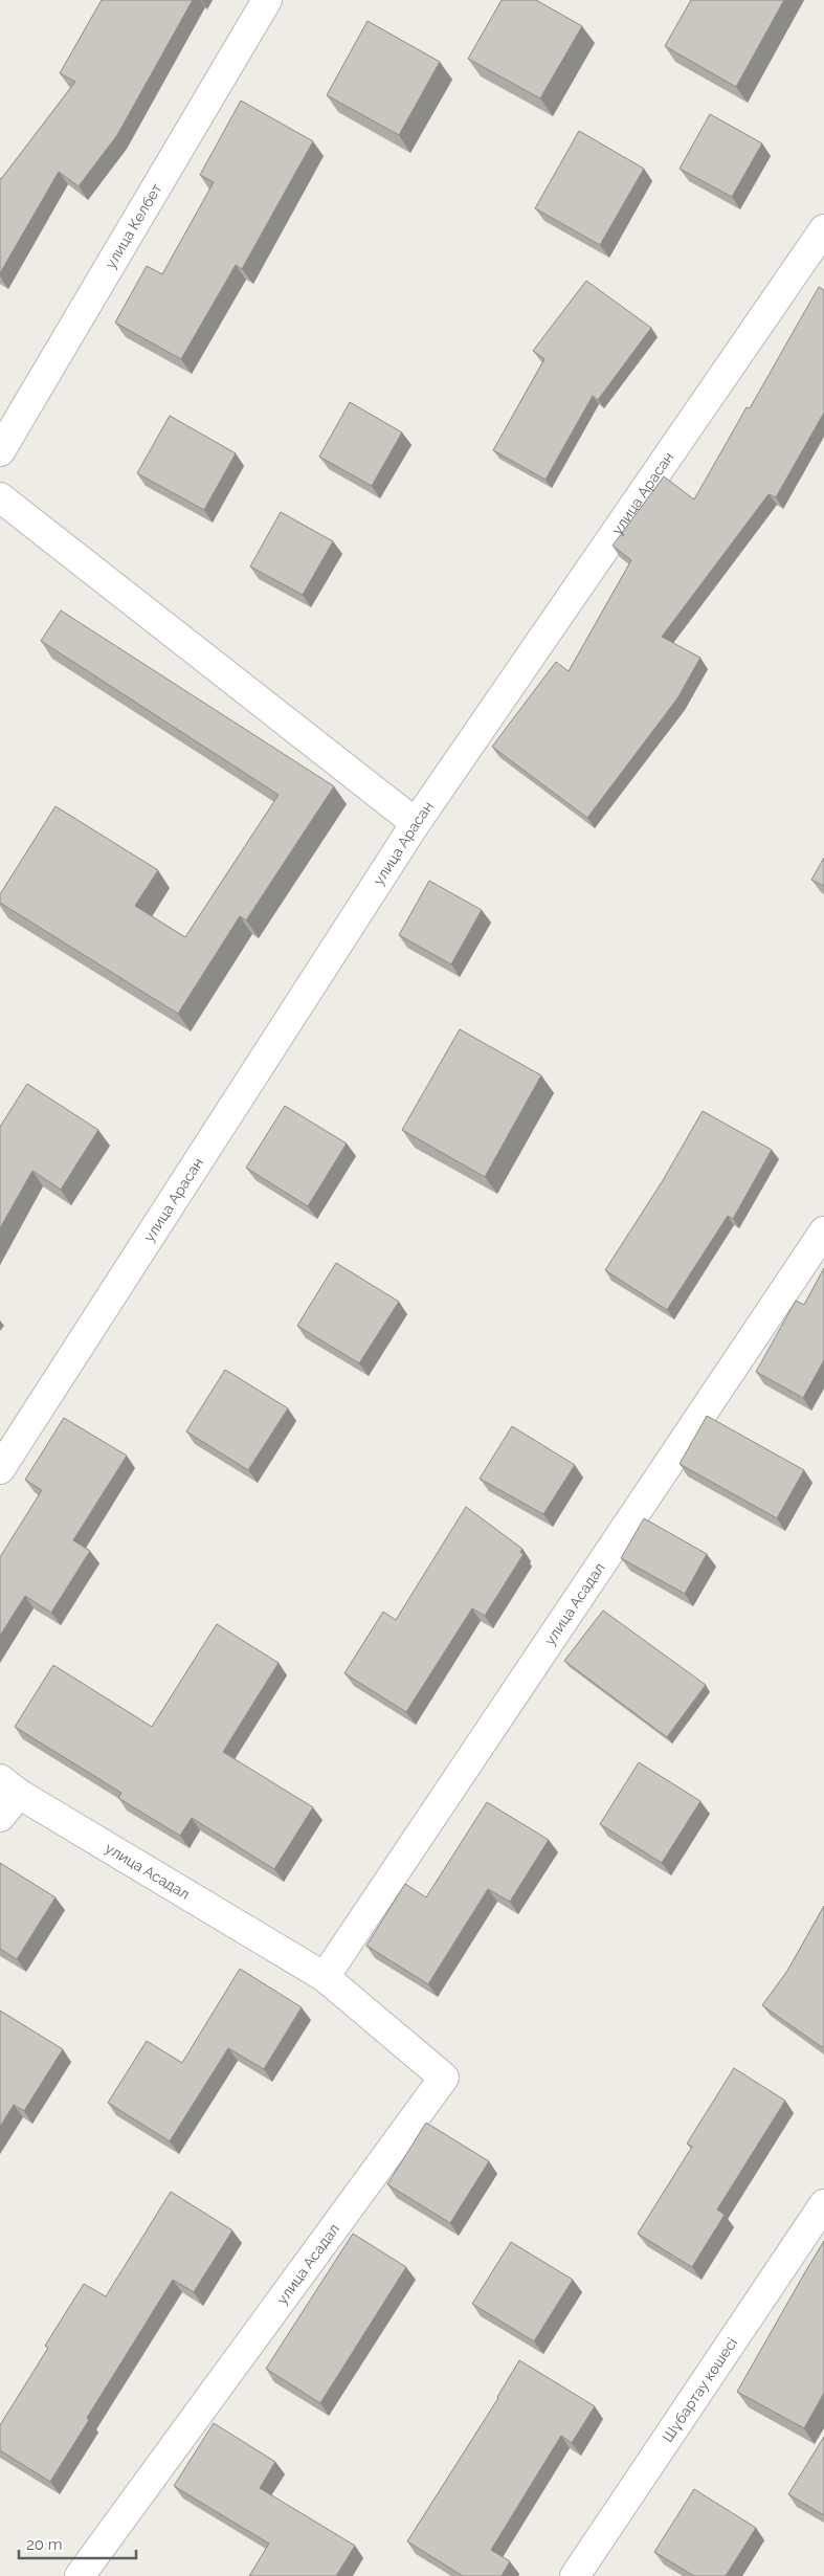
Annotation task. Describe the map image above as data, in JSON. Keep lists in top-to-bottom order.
{
  "streets": {
    "street": [
      "улица Келбет",
      "улица Арасан",
      "улица Асадал",
      "Шұбартау көшесі"
    ]
  },
  "scale_bar": "20 m"
}
